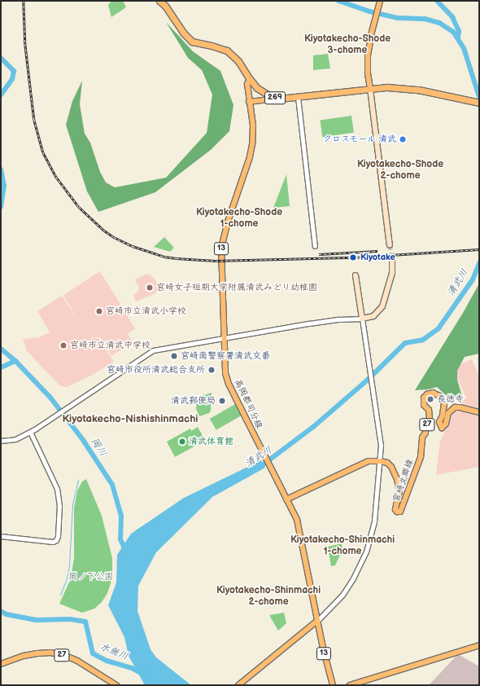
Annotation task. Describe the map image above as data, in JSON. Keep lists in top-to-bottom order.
{
  "streets": {
    "highway": ["269"],
    "main road": [
      "13",
      "高岡都司分線",
      "27",
      "宮崎北郷線"
    ]
  },
  "crossings": [
    ["269", "高岡都司分線"]
  ],
  "districts": [
    "Kiyotakecho-Shode 3-chome",
    "Kiyotakecho-Shode 2-chome",
    "Kiyotakecho-Shode 1-chome",
    "Kiyotakecho-Nishishinmachi",
    "Kiyotakecho-Shinmachi 1-chome",
    "Kiyotakecho-Shinmachi 2-chome"
  ],
  "water": ["清武川", "岡川", "水無川"],
  "parks": ["岡ノ下公園"],
  "places": [
    "クロスモール 清武",
    "Kiyotake",
    "宮崎女子短期大学附属清武みどり幼稚園",
    "宮崎市立清武小学校",
    "宮崎市立清武中学校",
    "宮崎南警察署清武交番",
    "宮崎市役所清武総合支所",
    "長徳寺",
    "清武郵便局",
    "清武体育館"
  ]
}
